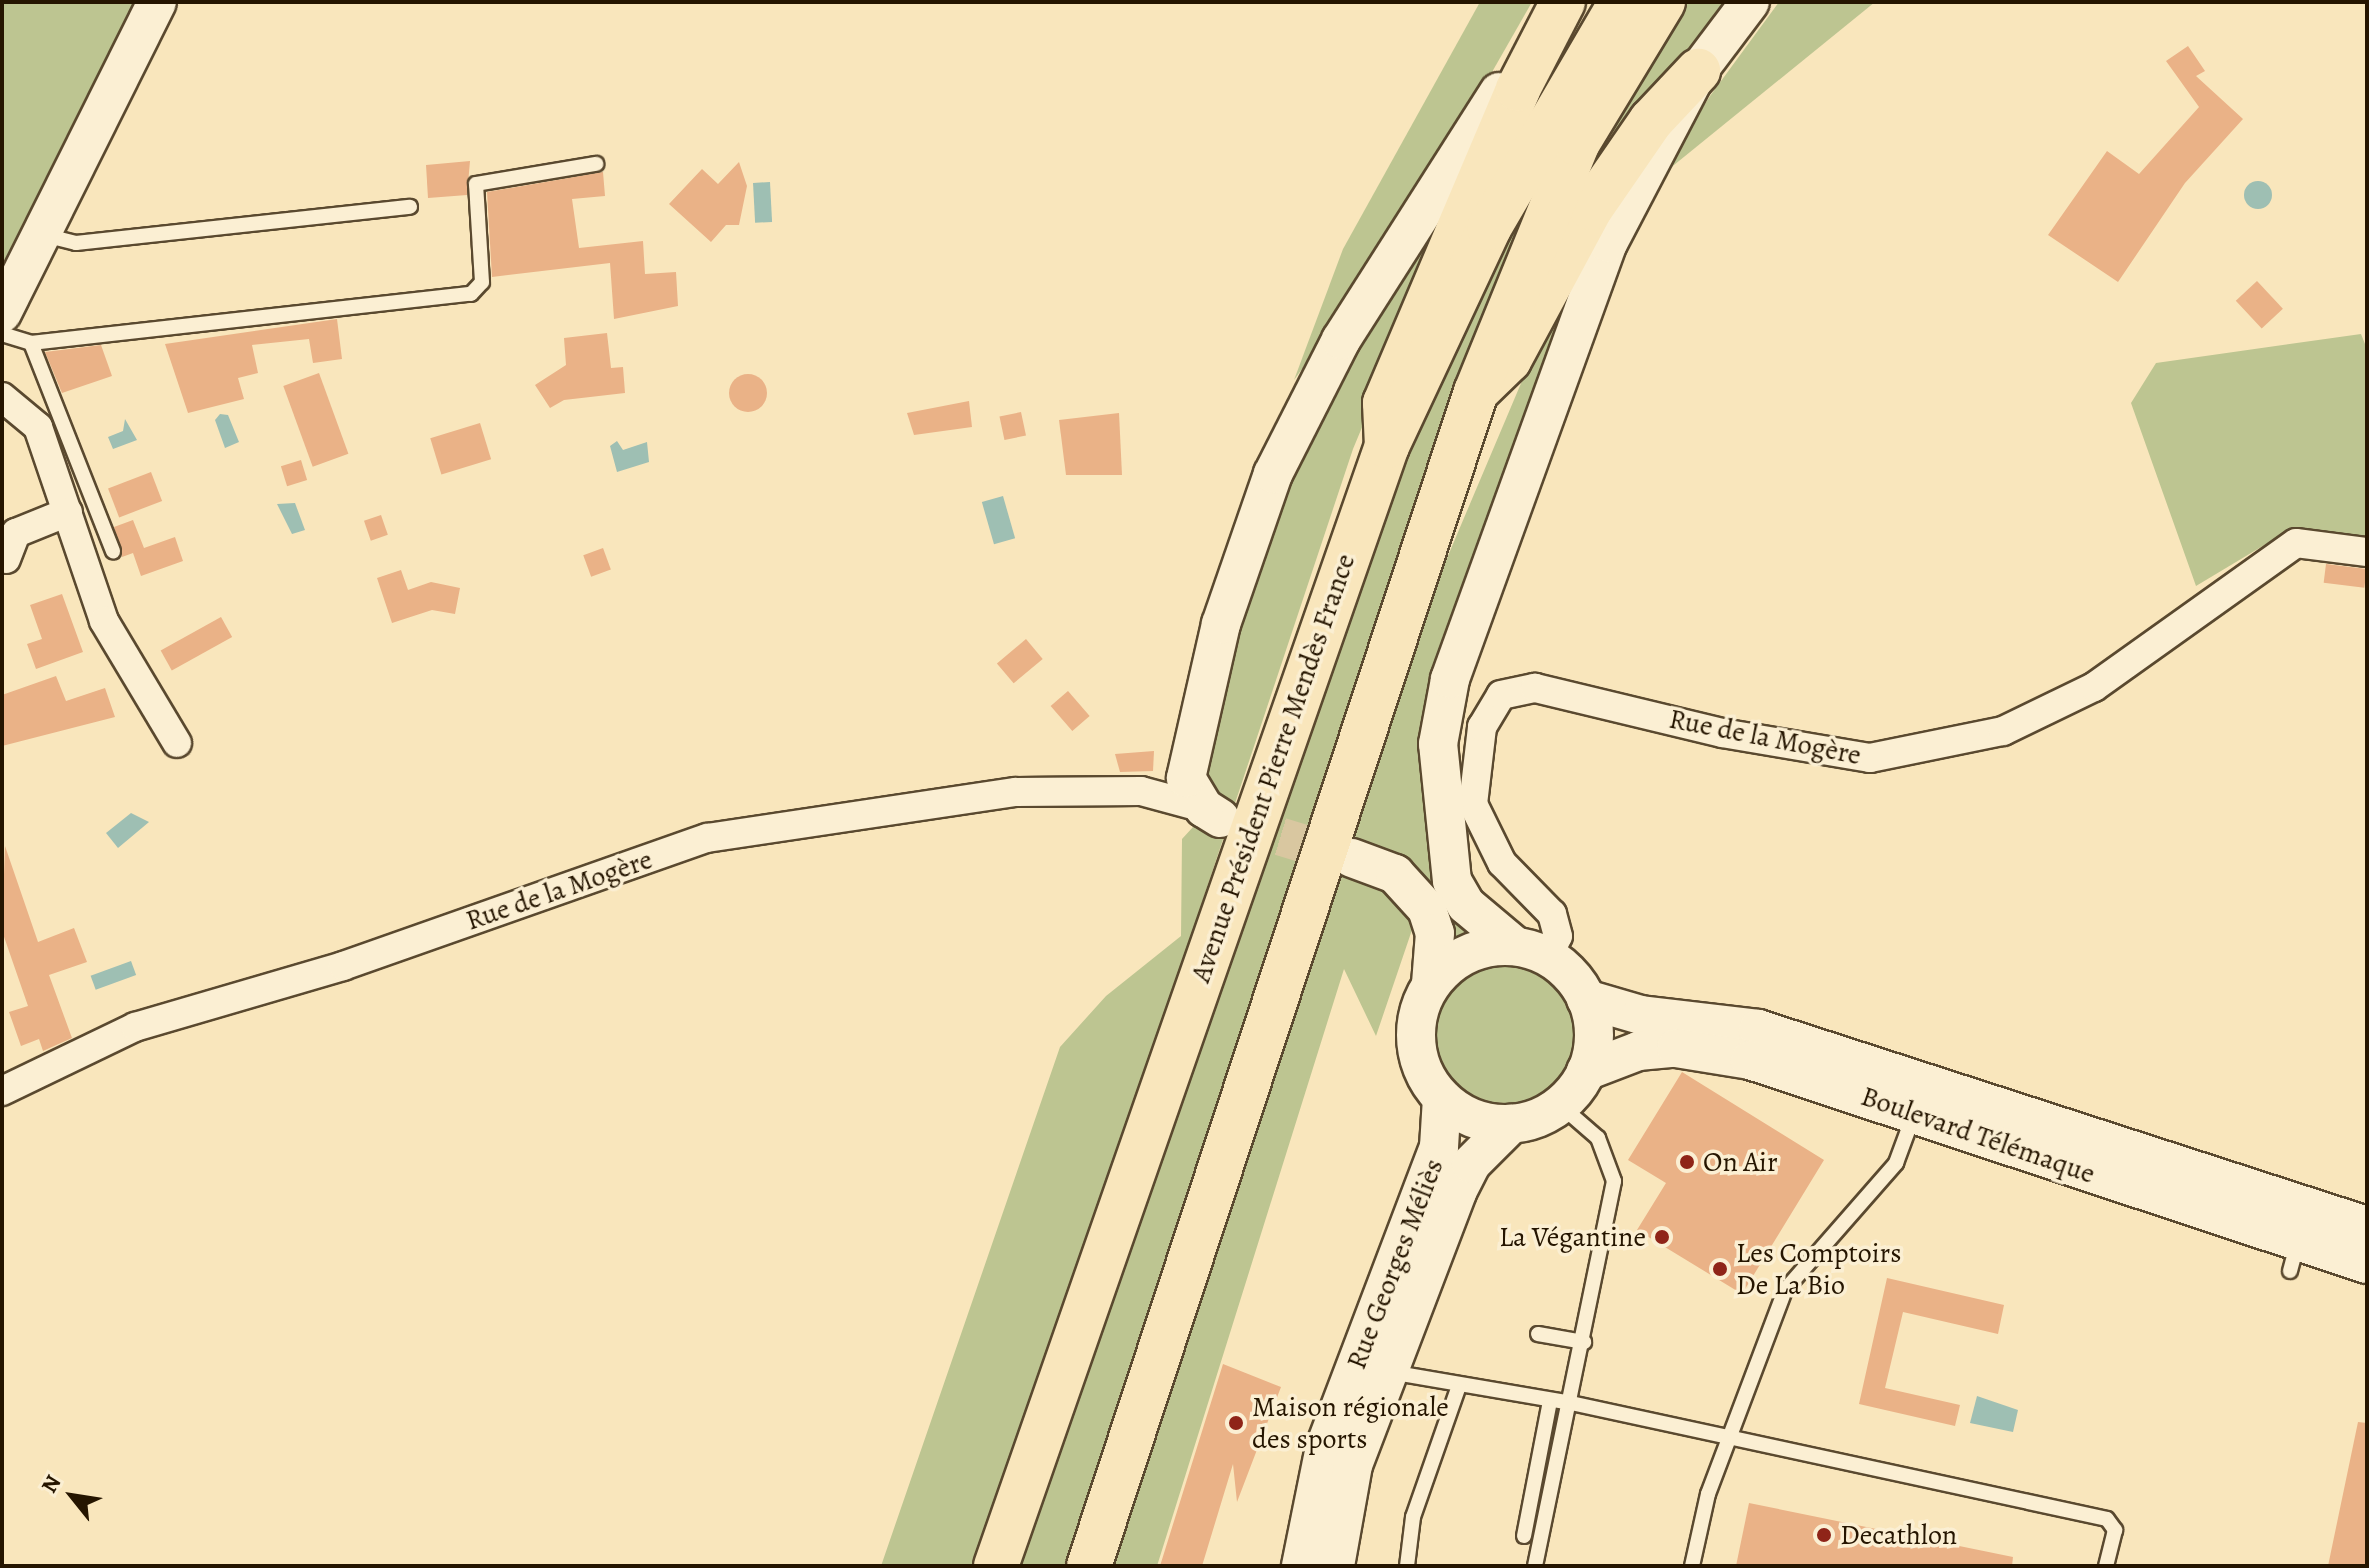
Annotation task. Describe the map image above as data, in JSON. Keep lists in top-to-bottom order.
{
  "streets": {
    "main road": ["Avenue Président Pierre Mendès France", "Boulevard Télémaque", "Rue Georges Méliès"],
    "street": ["Rue de la Mogère"]
  },
  "crossings": [
    ["Rue de la Mogère", "Boulevard Télémaque"],
    ["Rue de la Mogère", "Rue Georges Méliès"],
    ["Boulevard Télémaque", "Rue Georges Méliès"]
  ],
  "places": [
    "On Air",
    "La Végantine",
    "Les Comptoirs De La Bio",
    "Maison régionale des sports",
    "Decathlon"
  ],
  "north": "top left"
}
